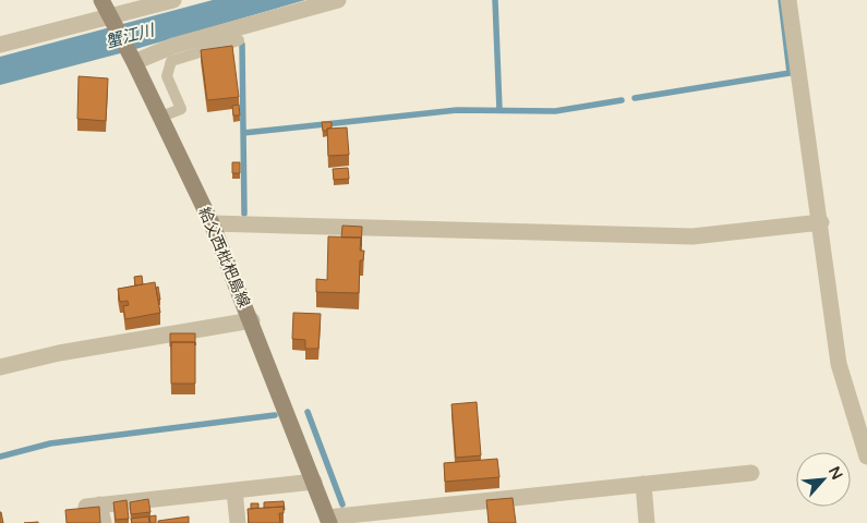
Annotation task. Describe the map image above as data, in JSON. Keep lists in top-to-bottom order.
{
  "streets": {
    "main road": ["給父西枇杷島線"]
  },
  "water": ["蟹江川"],
  "north": "top right"
}
